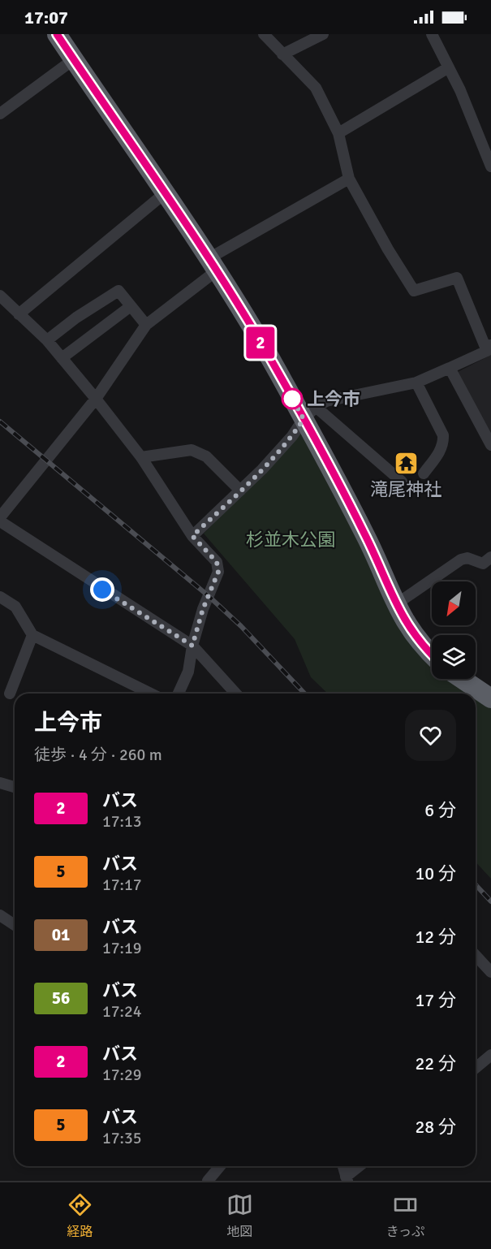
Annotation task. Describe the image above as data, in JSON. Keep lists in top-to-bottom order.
{
  "parks": ["杉並木公園"],
  "places": {
    "other": ["上今市"],
    "temple": ["滝尾神社"]
  },
  "lines": ["bus line 2"],
  "north": "bottom left",
  "page": {
    "status": "17:07",
    "on_map": "2",
    "heading": ["上今市", "徒歩 · 4 分 · 260 m"],
    "list": [
      {
        "mark": "2",
        "name": "バス",
        "note": "17:13",
        "value": "6 分"
      },
      {
        "mark": "5",
        "name": "バス",
        "note": "17:17",
        "value": "10 分"
      },
      {
        "mark": "01",
        "name": "バス",
        "note": "17:19",
        "value": "12 分"
      },
      {
        "mark": "56",
        "name": "バス",
        "note": "17:24",
        "value": "17 分"
      },
      {
        "mark": "2",
        "name": "バス",
        "note": "17:29",
        "value": "22 分"
      },
      {
        "mark": "5",
        "name": "バス",
        "note": "17:35",
        "value": "28 分"
      }
    ],
    "tabs": ["経路", "地図", "きっぷ"]
  }
}
